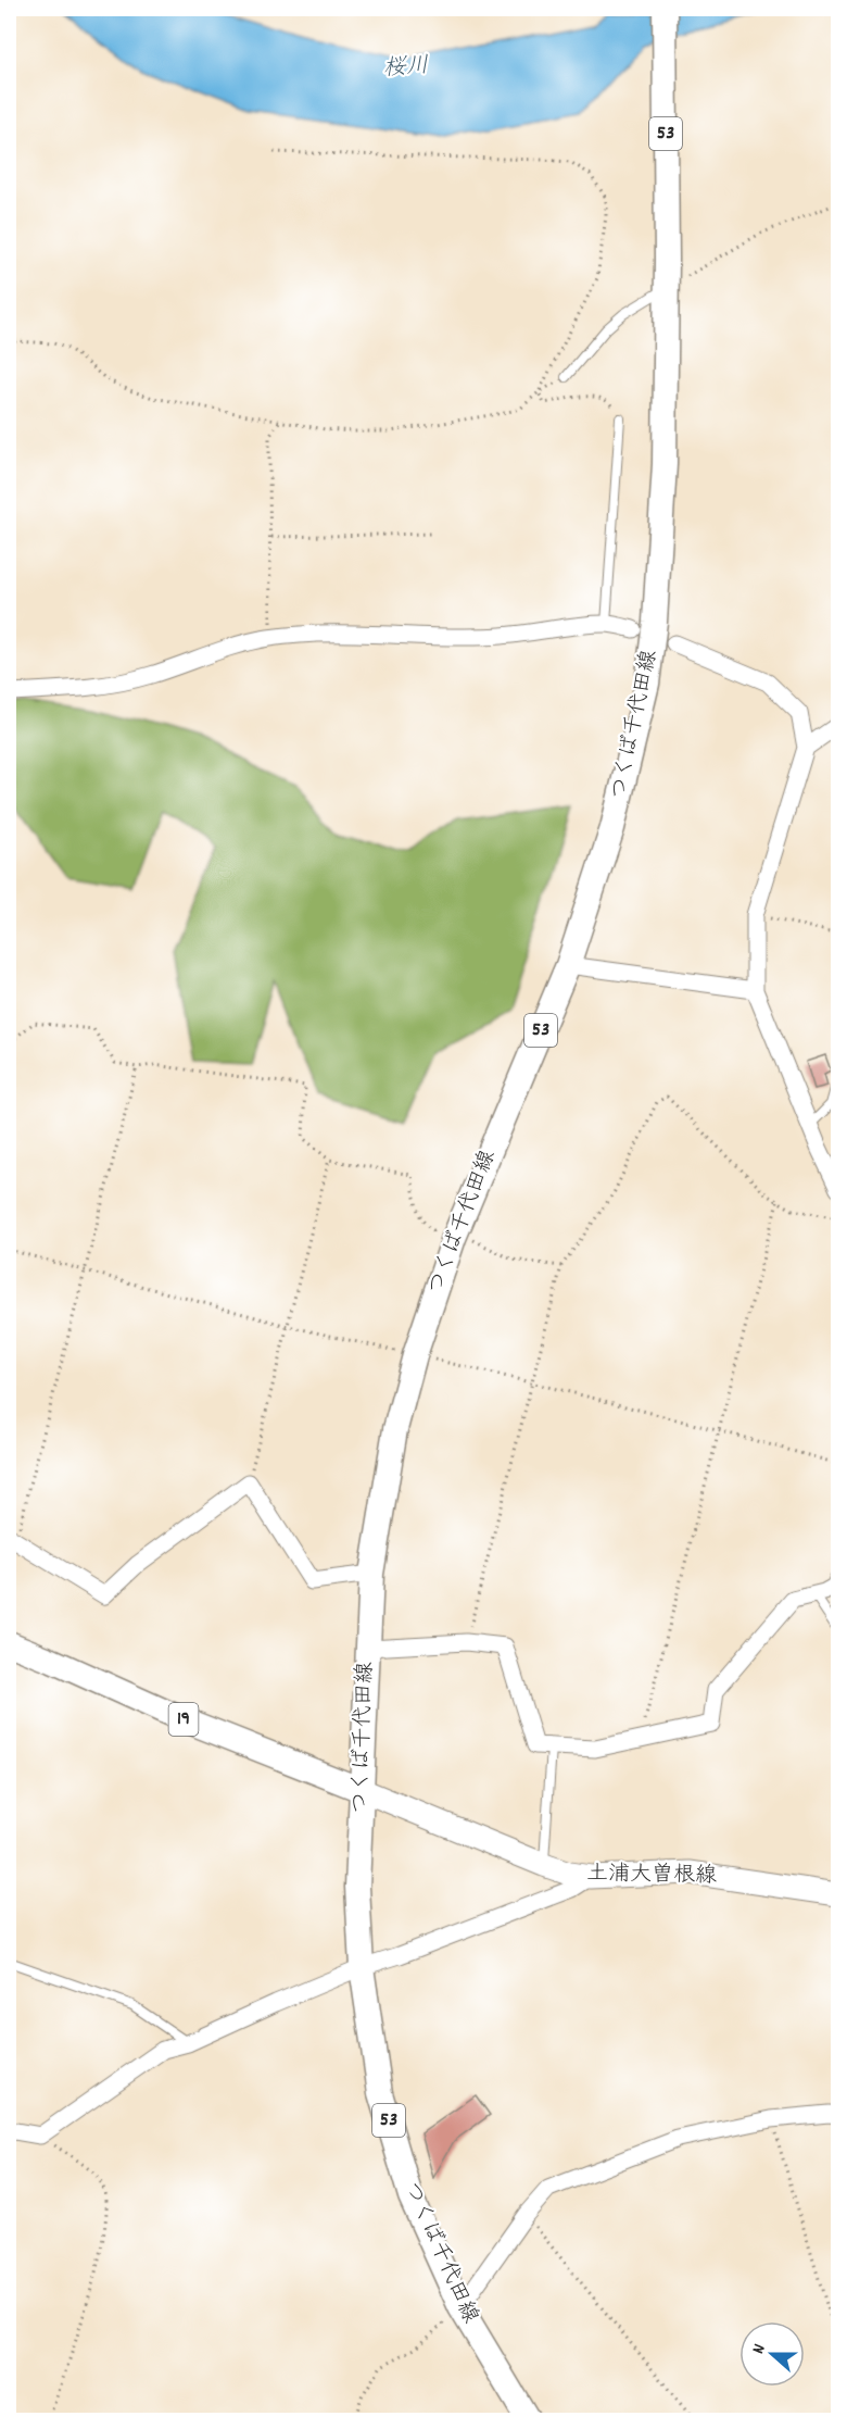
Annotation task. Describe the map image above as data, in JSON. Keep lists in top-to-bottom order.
{
  "streets": {
    "main road": [
      "53",
      "つくば千代田線",
      "19",
      "土浦大曽根線"
    ]
  },
  "crossings": [
    ["つくば千代田線", "19"],
    ["つくば千代田線", "土浦大曽根線"],
    ["19", "土浦大曽根線"]
  ],
  "water": ["桜川"],
  "north": "left"
}
